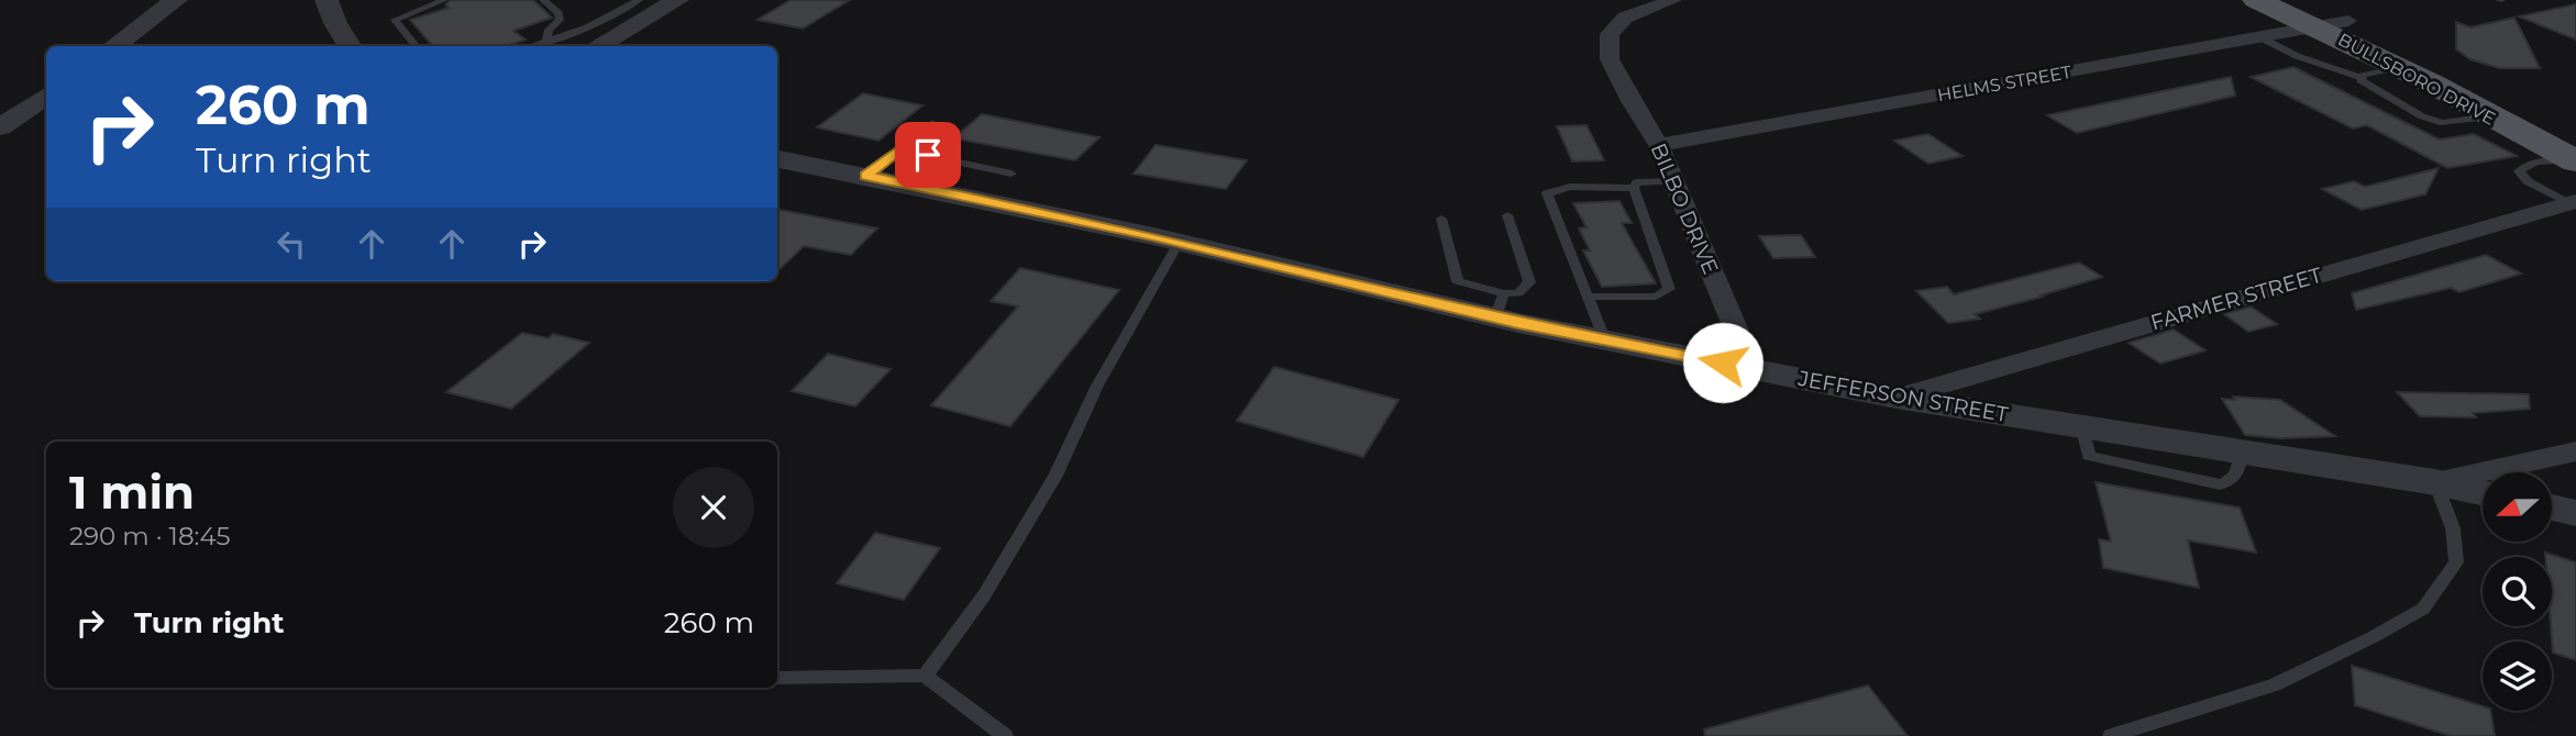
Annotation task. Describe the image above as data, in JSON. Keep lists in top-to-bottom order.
{
  "streets": {
    "main road": ["BULLSBORO DRIVE"],
    "street": [
      "HELMS STREET",
      "BILBO DRIVE",
      "FARMER STREET",
      "JEFFERSON STREET"
    ]
  },
  "crossings": [
    ["BULLSBORO DRIVE", "HELMS STREET"],
    ["HELMS STREET", "BILBO DRIVE"],
    ["BILBO DRIVE", "JEFFERSON STREET"],
    ["FARMER STREET", "JEFFERSON STREET"]
  ],
  "north": "left",
  "page": {
    "turn": ["260 m", "Turn right"],
    "heading": ["1 min", "290 m · 18:45"],
    "list": [
      {
        "name": "Turn right",
        "value": "260 m"
      }
    ]
  }
}
